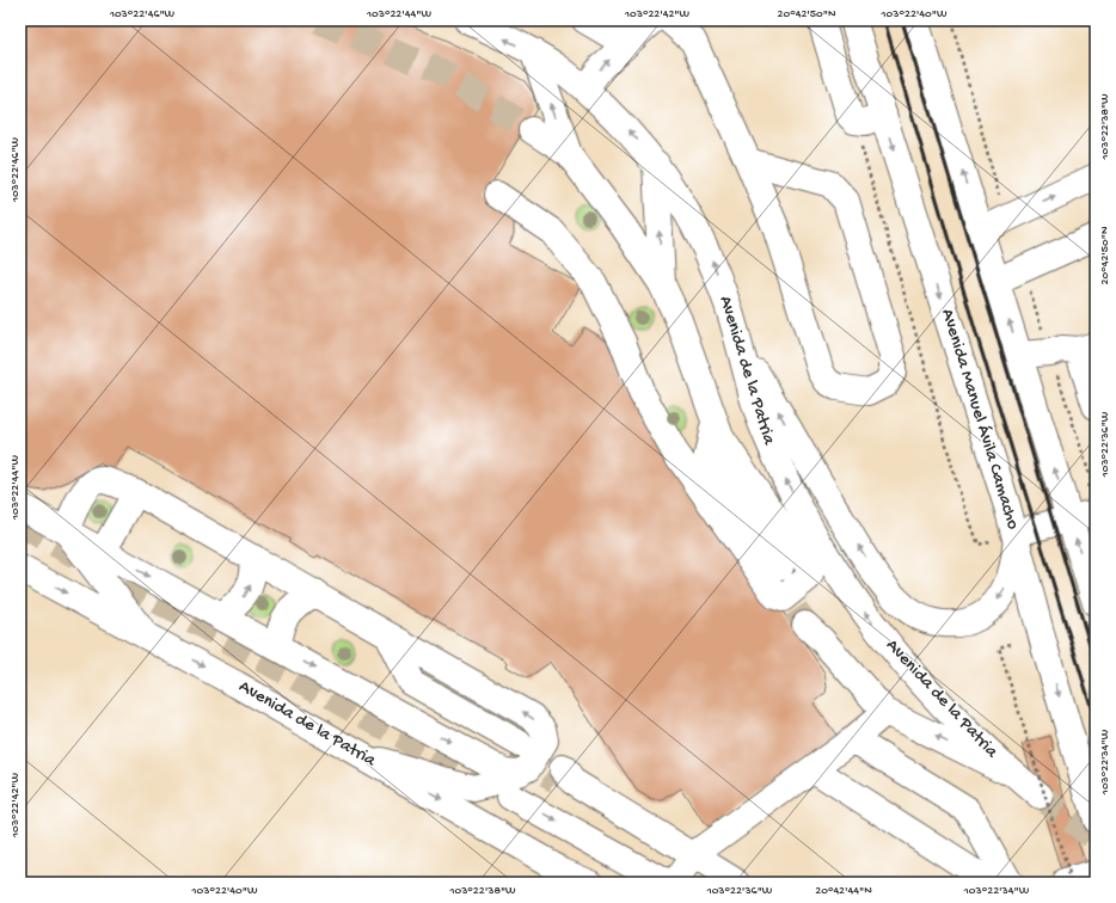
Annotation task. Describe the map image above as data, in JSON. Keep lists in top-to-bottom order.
{
  "streets": {
    "main road": ["Avenida de la Patria", "Avenida Manuel Ávila Camacho"]
  },
  "coordinates": [
    "103°22'46\"W",
    "103°22'44\"W",
    "103°22'42\"W",
    "20°42'50\"N",
    "103°22'40\"W",
    "103°22'38\"W",
    "103°22'36\"W",
    "103°22'34\"W",
    "20°42'44\"N"
  ]
}
